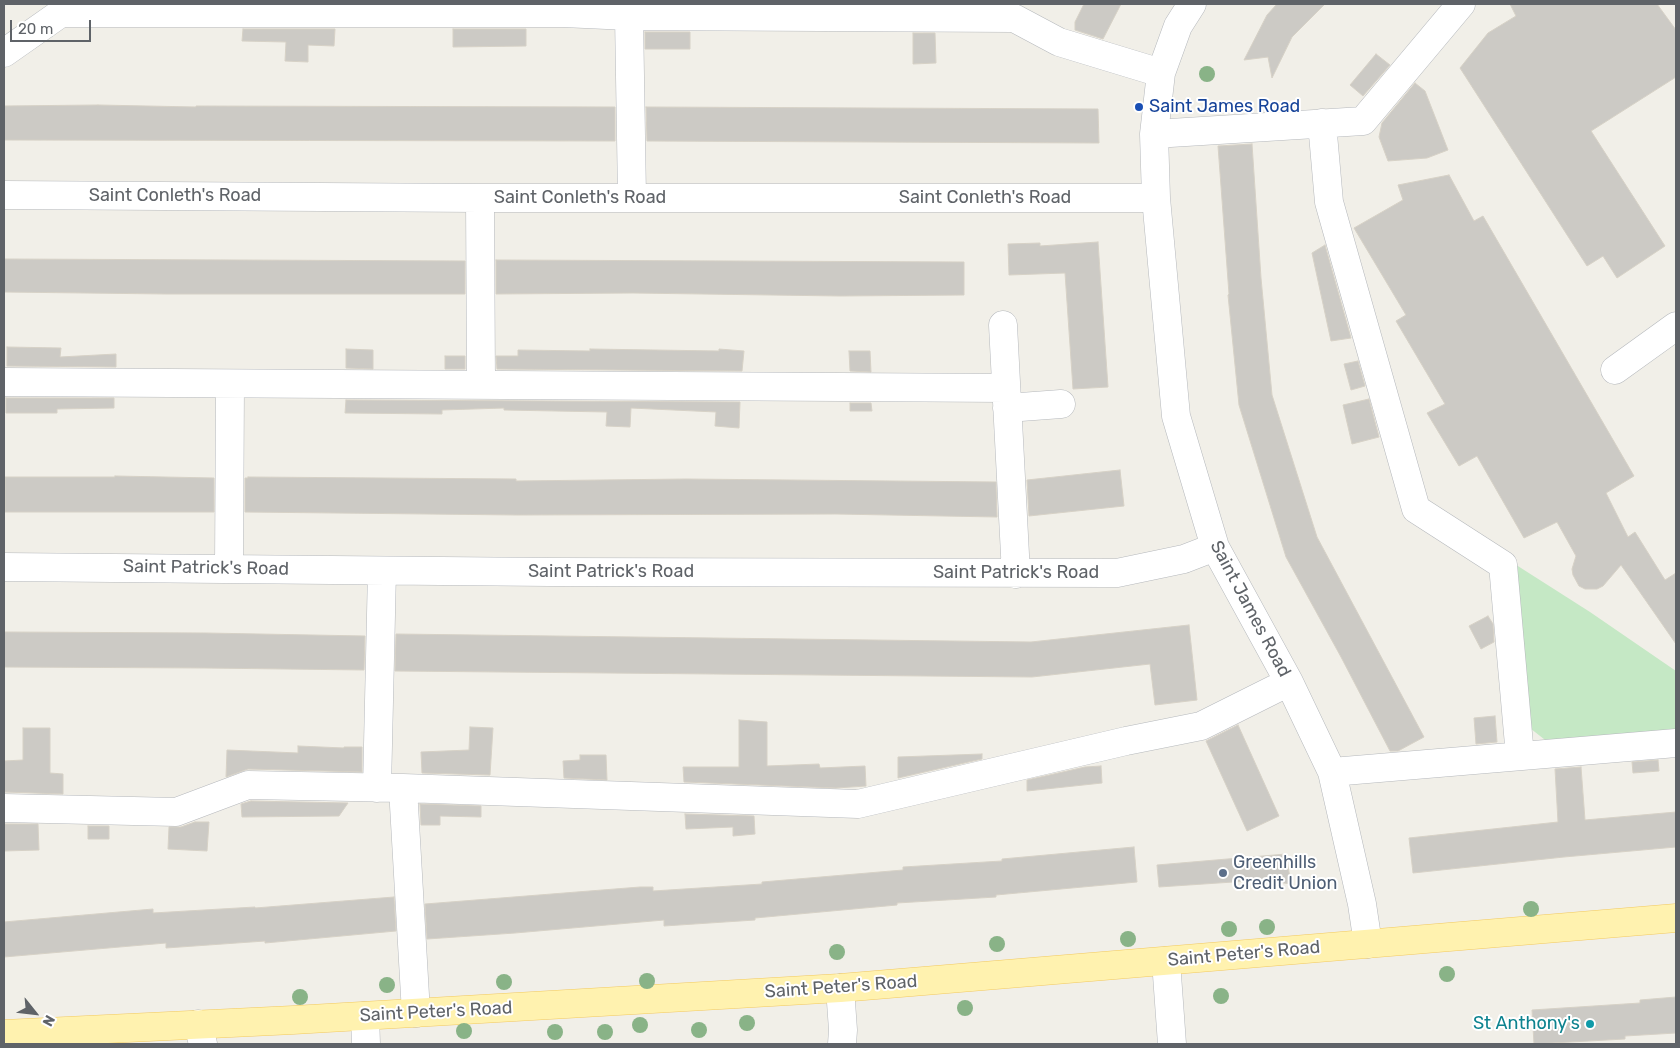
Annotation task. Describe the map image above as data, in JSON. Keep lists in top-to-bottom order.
{
  "streets": {
    "main road": ["Saint Peter's Road"],
    "street": ["Saint Conleth's Road", "Saint Patrick's Road", "Saint James Road"]
  },
  "crossings": [
    ["Saint Conleth's Road", "Saint James Road"],
    ["Saint Patrick's Road", "Saint James Road"],
    ["Saint James Road", "Saint Peter's Road"]
  ],
  "places": ["Saint James Road", "Greenhills Credit Union", "St Anthony's"],
  "scale_bar": "20 m",
  "north": "bottom right"
}
